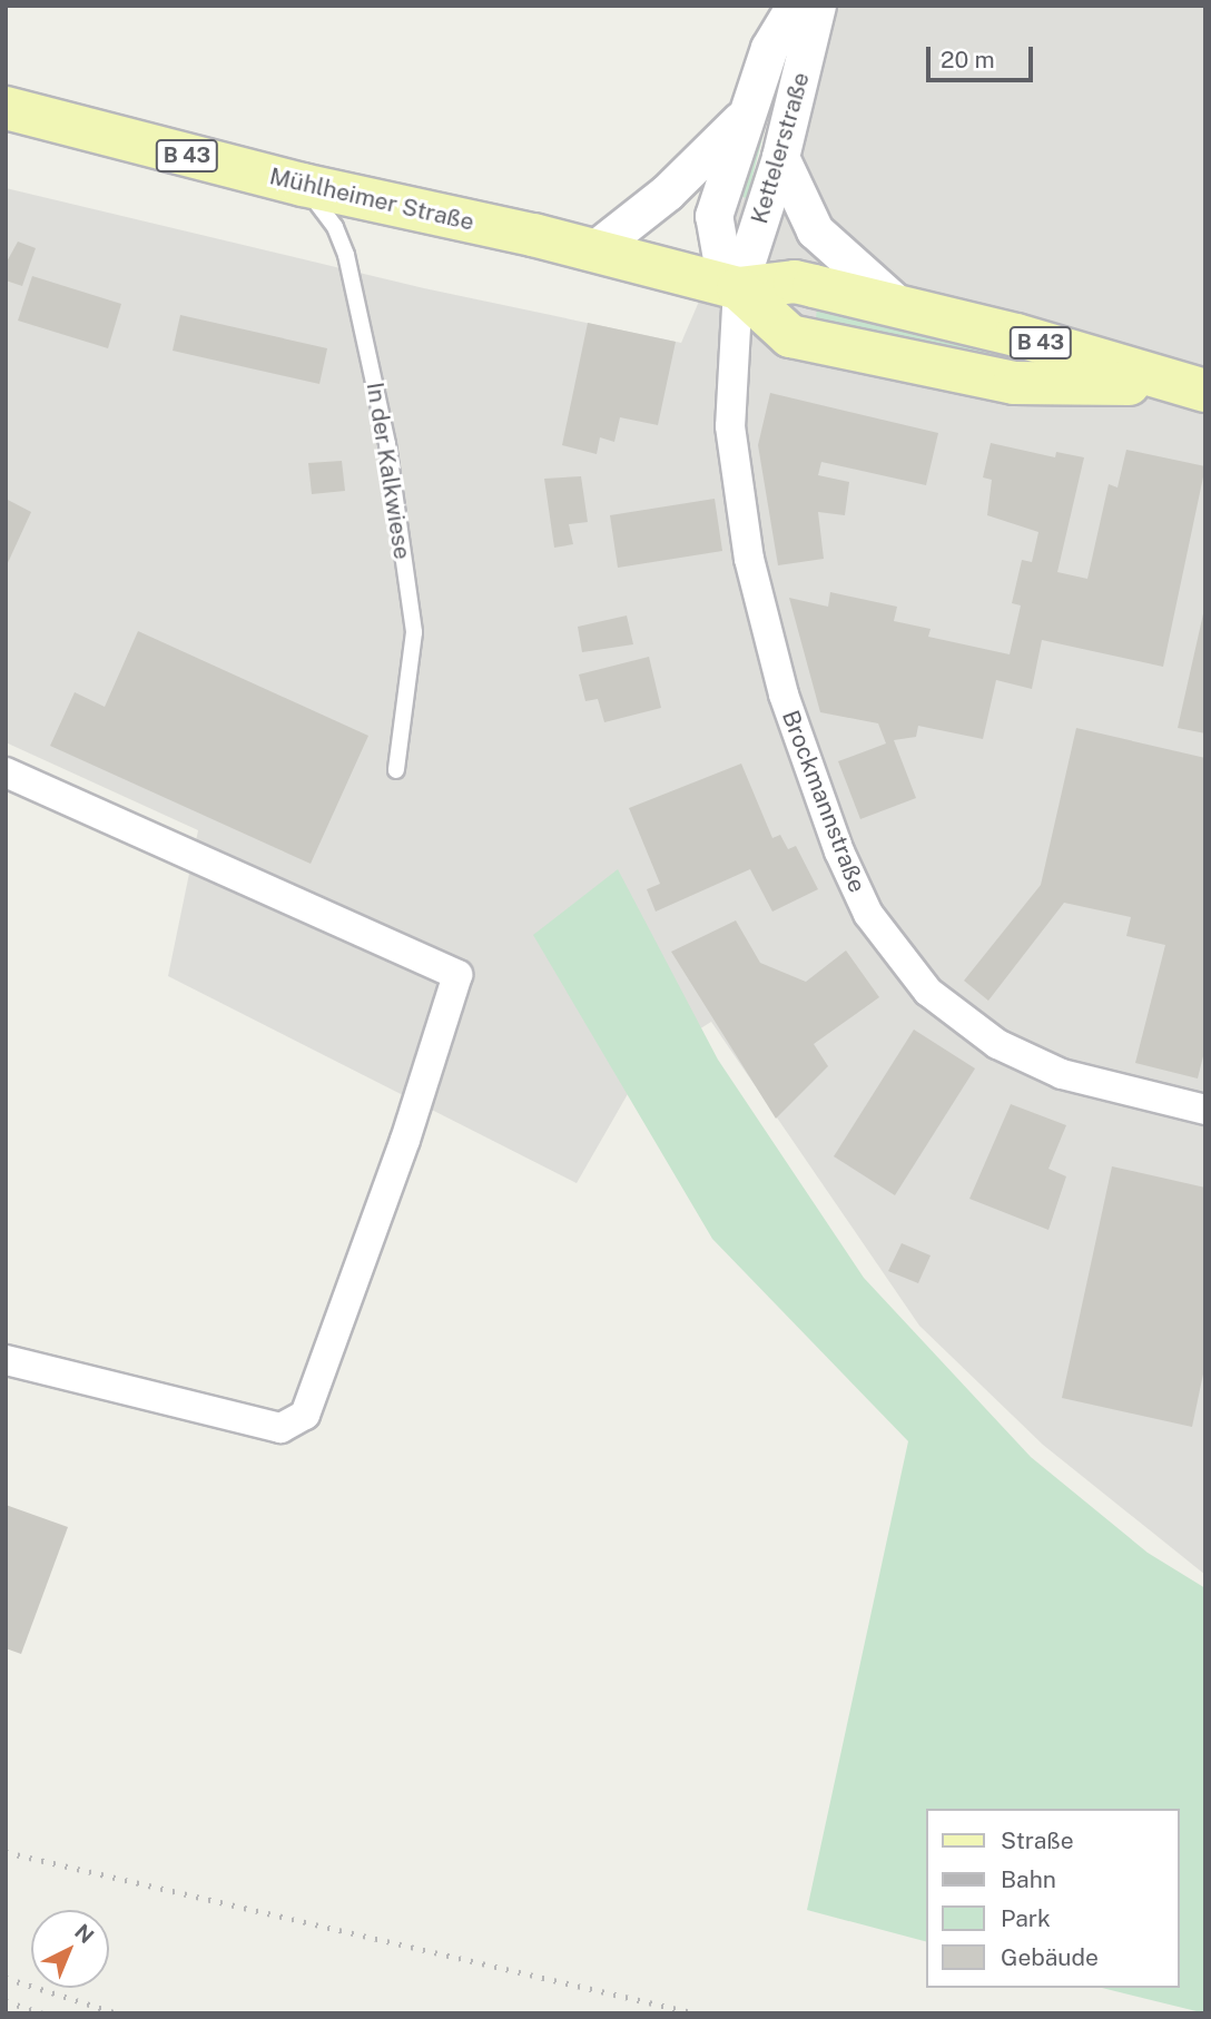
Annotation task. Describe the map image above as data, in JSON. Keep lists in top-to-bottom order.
{
  "streets": {
    "main road": ["B 43", "Mühlheimer Straße"],
    "street": ["Kettelerstraße", "Brockmannstraße"],
    "lane": ["In der Kalkwiese"]
  },
  "crossings": [
    ["Kettelerstraße", "Mühlheimer Straße"],
    ["Kettelerstraße", "Brockmannstraße"],
    ["Mühlheimer Straße", "In der Kalkwiese"],
    ["Mühlheimer Straße", "Brockmannstraße"]
  ],
  "legend": [
    "Straße",
    "Bahn",
    "Park",
    "Gebäude"
  ],
  "scale_bar": "20 m",
  "north": "top right"
}
